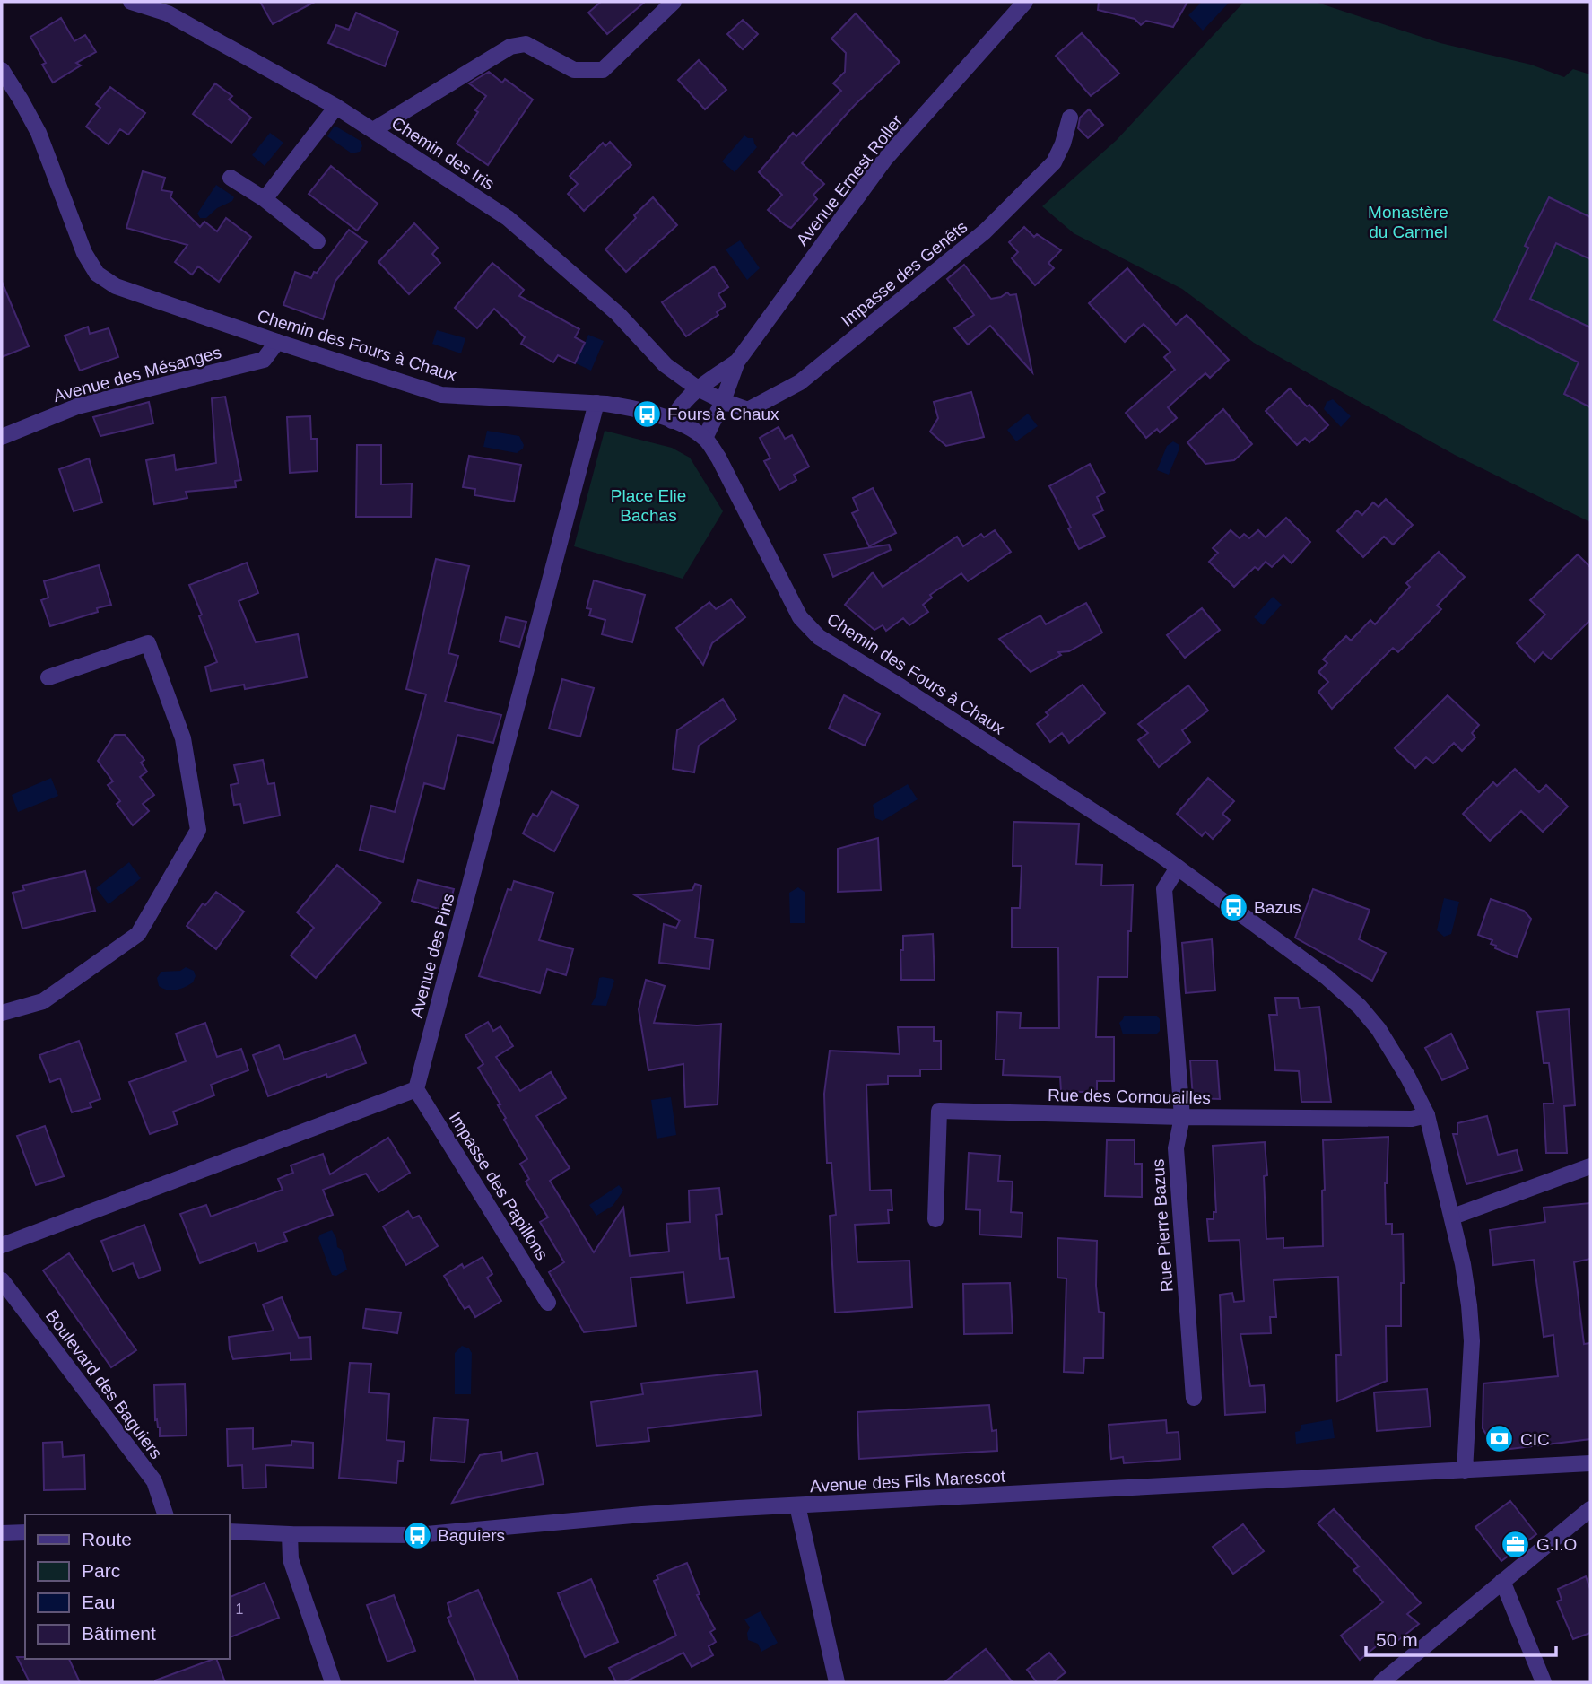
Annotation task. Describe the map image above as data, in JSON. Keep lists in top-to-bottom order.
{
  "streets": {
    "street": [
      "Chemin des Iris",
      "Avenue Ernest Roller",
      "Impasse des Genêts",
      "Chemin des Fours à Chaux",
      "Avenue des Mésanges",
      "Avenue des Pins",
      "Rue des Cornouailles",
      "Impasse des Papillons",
      "Rue Pierre Bazus",
      "Boulevard des Baguiers",
      "Avenue des Fils Marescot"
    ]
  },
  "crossings": [
    ["Chemin des Iris", "Avenue Ernest Roller"],
    ["Avenue Ernest Roller", "Impasse des Genêts"],
    ["Avenue Ernest Roller", "Chemin des Fours à Chaux"],
    ["Chemin des Fours à Chaux", "Avenue des Mésanges"],
    ["Chemin des Fours à Chaux", "Avenue des Pins"],
    ["Chemin des Fours à Chaux", "Rue des Cornouailles"],
    ["Chemin des Fours à Chaux", "Rue Pierre Bazus"],
    ["Chemin des Fours à Chaux", "Avenue des Fils Marescot"],
    ["Avenue des Pins", "Impasse des Papillons"],
    ["Rue des Cornouailles", "Rue Pierre Bazus"]
  ],
  "parks": ["Monastère du Carmel", "Place Elie Bachas"],
  "places": {
    "bus stop": ["Fours à Chaux", "Bazus", "Baguiers"],
    "bank": ["CIC"],
    "office": ["G.I.O"]
  },
  "house_numbers": ["1"],
  "legend": [
    "Route",
    "Parc",
    "Eau",
    "Bâtiment"
  ],
  "scale_bar": "50 m"
}
